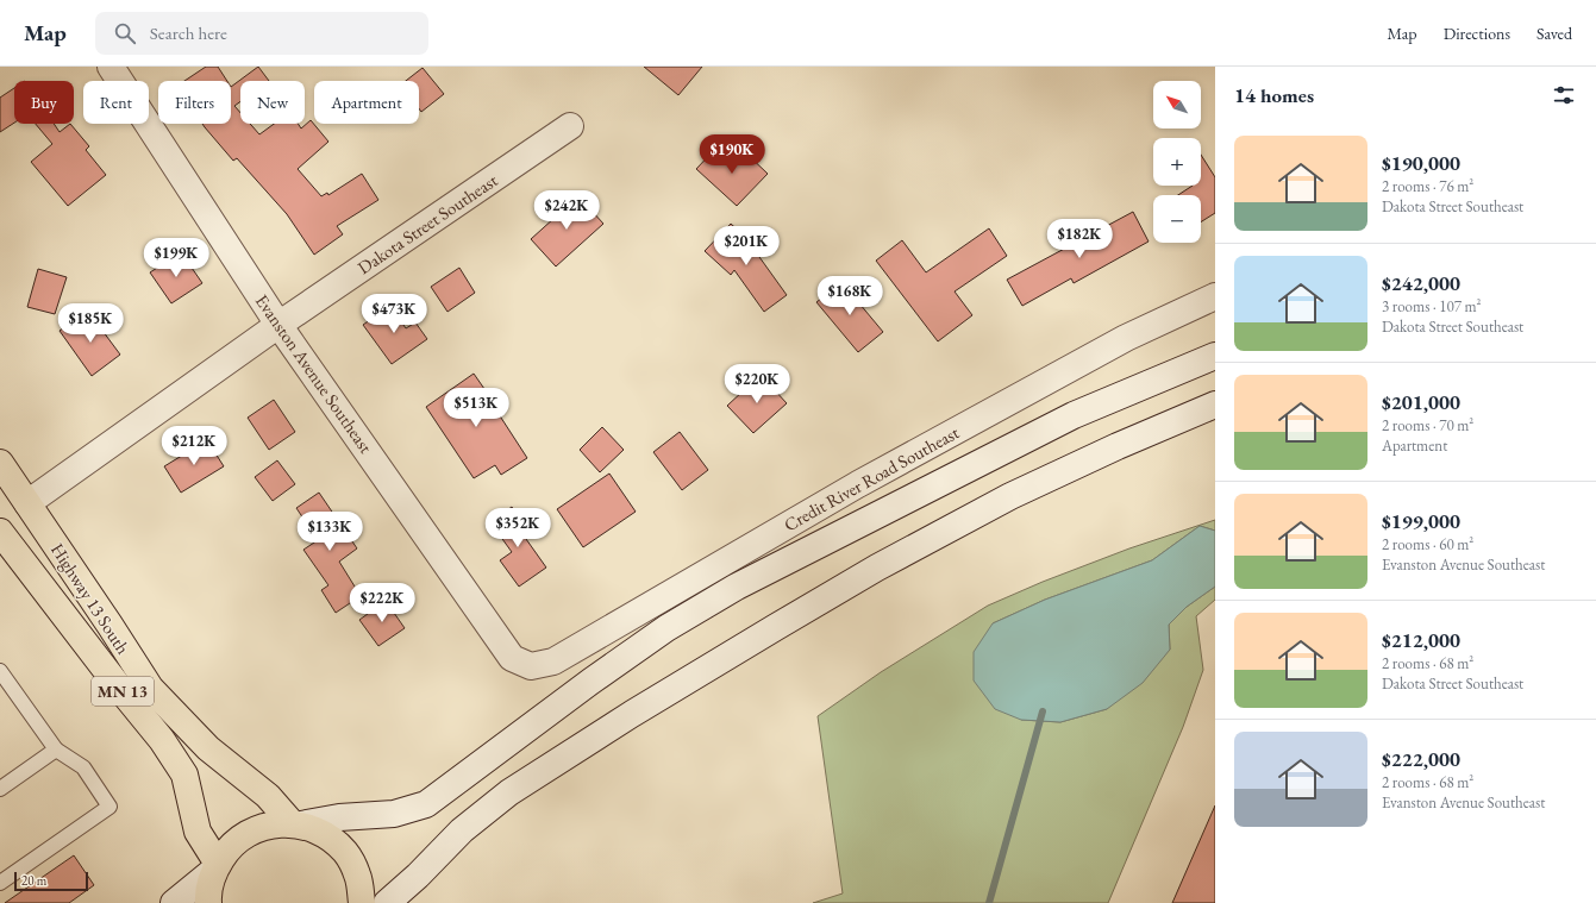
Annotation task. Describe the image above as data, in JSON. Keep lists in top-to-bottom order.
{
  "streets": {
    "main road": ["Highway 13 South", "MN 13"],
    "street": ["Dakota Street Southeast", "Evanston Avenue Southeast", "Credit River Road Southeast"]
  },
  "crossings": [
    ["Dakota Street Southeast", "Evanston Avenue Southeast"],
    ["Dakota Street Southeast", "Highway 13 South"],
    ["Evanston Avenue Southeast", "Credit River Road Southeast"]
  ],
  "scale_bar": "20 m",
  "north": "top left",
  "page": {
    "header": "Map",
    "search": "Search here",
    "nav": ["Map", "Directions", "Saved"],
    "heading": "14 homes",
    "map_buttons": ["+", "−"],
    "chip": [
      "Buy",
      "Rent",
      "Filters",
      "New",
      "Apartment"
    ],
    "list": [
      {
        "name": "$190,000",
        "note": "2 rooms · 76 m² · Dakota Street Southeast"
      },
      {
        "name": "$242,000",
        "note": "3 rooms · 107 m² · Dakota Street Southeast"
      },
      {
        "name": "$201,000",
        "note": "2 rooms · 70 m² · Apartment"
      },
      {
        "name": "$199,000",
        "note": "2 rooms · 60 m² · Evanston Avenue Southeast"
      },
      {
        "name": "$212,000",
        "note": "2 rooms · 68 m² · Dakota Street Southeast"
      },
      {
        "name": "$222,000",
        "note": "2 rooms · 68 m² · Evanston Avenue Southeast"
      }
    ],
    "price": [
      "$190K",
      "$242K",
      "$182K",
      "$201K",
      "$199K",
      "$168K",
      "$473K",
      "$185K",
      "$220K",
      "$513K",
      "$212K",
      "$352K",
      "$133K",
      "$222K"
    ],
    "scale": "20 m"
  }
}
